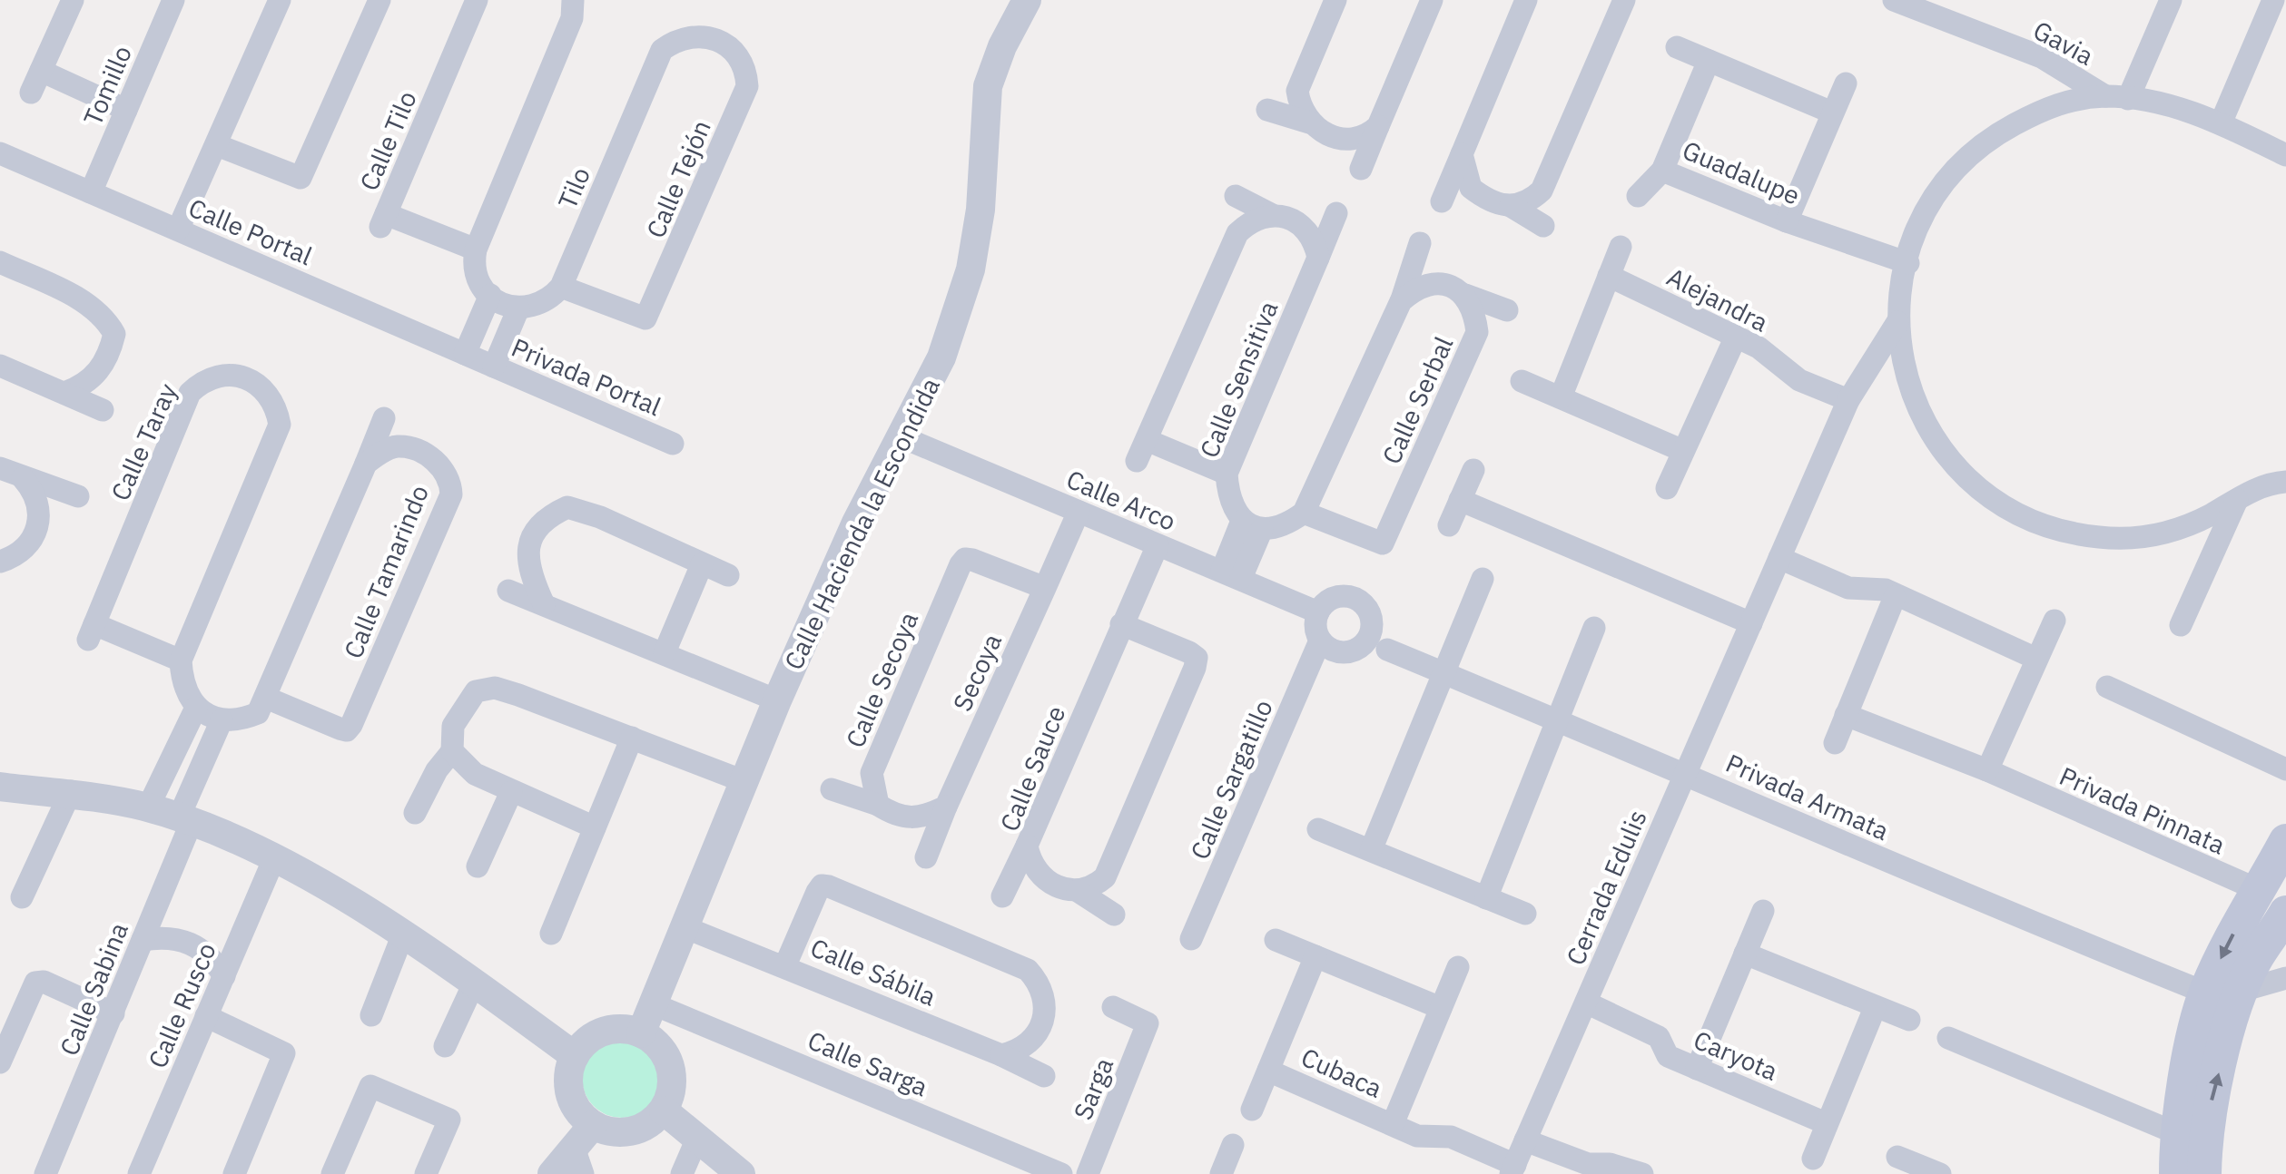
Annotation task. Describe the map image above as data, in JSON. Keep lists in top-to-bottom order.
{
  "streets": {
    "street": [
      "Gavia",
      "Tomillo",
      "Calle Tilo",
      "Guadalupe",
      "Calle Tejón",
      "Tilo",
      "Calle Portal",
      "Alejandra",
      "Privada Portal",
      "Calle Sensitiva",
      "Calle Serbal",
      "Calle Taray",
      "Calle Arco",
      "Calle Hacienda la Escondida",
      "Calle Tamarindo",
      "Secoya",
      "Calle Secoya",
      "Calle Sauce",
      "Calle Sargatillo",
      "Privada Armata",
      "Privada Pinnata",
      "Cerrada Edulis",
      "Calle Sábila",
      "Calle Sabina",
      "Calle Rusco",
      "Caryota",
      "Calle Sarga",
      "Cubaca",
      "Sarga"
    ]
  },
  "crossings": [
    ["Tomillo", "Calle Portal"],
    ["Calle Tejón", "Tilo"],
    ["Calle Portal", "Privada Portal"],
    ["Alejandra", "Cerrada Edulis"],
    ["Calle Arco", "Calle Hacienda la Escondida"],
    ["Calle Arco", "Secoya"],
    ["Calle Arco", "Calle Sauce"],
    ["Calle Arco", "Calle Sargatillo"],
    ["Calle Hacienda la Escondida", "Calle Sábila"],
    ["Calle Hacienda la Escondida", "Calle Sarga"],
    ["Secoya", "Calle Secoya"],
    ["Privada Armata", "Cerrada Edulis"],
    ["Cerrada Edulis", "Caryota"],
    ["Cerrada Edulis", "Cubaca"]
  ]
}
